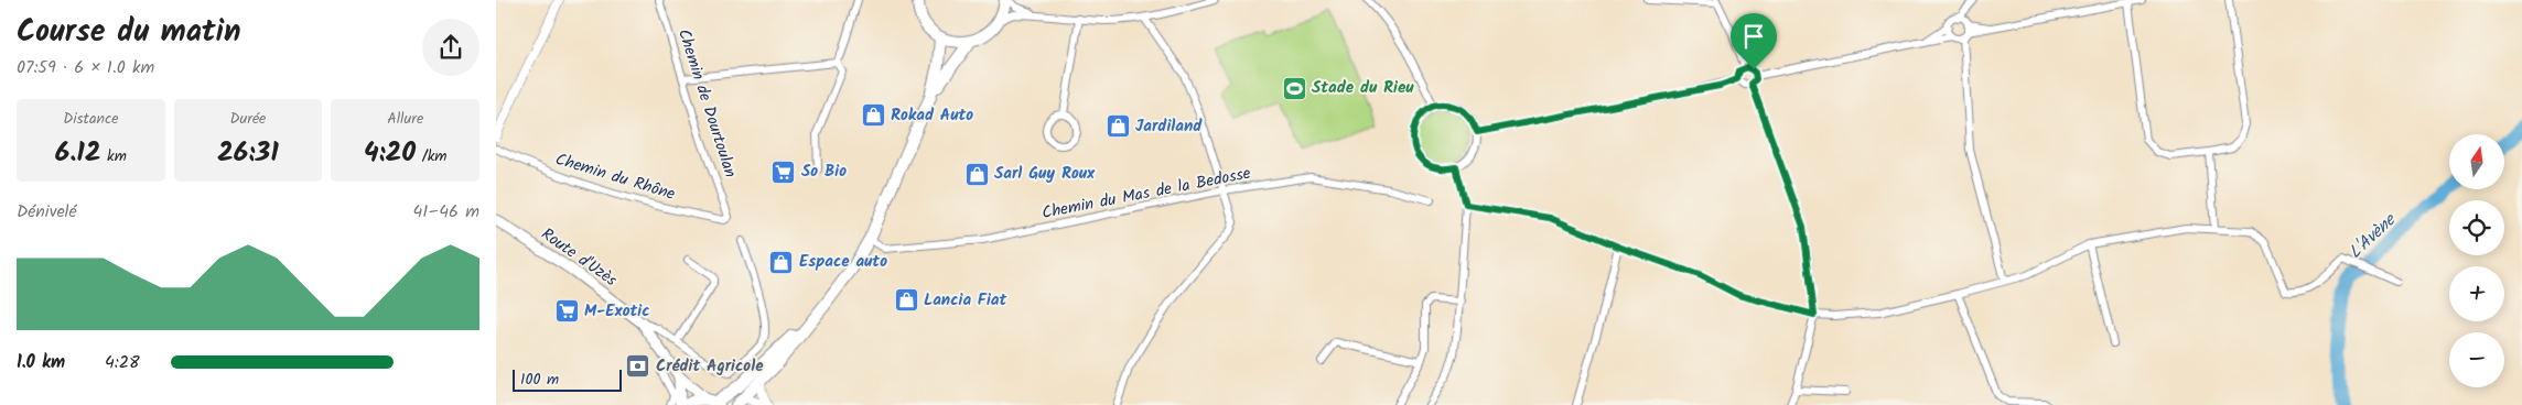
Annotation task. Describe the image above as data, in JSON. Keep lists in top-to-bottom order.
{
  "streets": {
    "main road": ["Route d'Uzès"],
    "street": ["Chemin de Dourtoulan", "Chemin du Rhône", "Chemin du Mas de la Bedosse"]
  },
  "crossings": [
    ["Chemin de Dourtoulan", "Chemin du Rhône"]
  ],
  "water": ["L'Avène"],
  "places": {
    "sports": ["Stade du Rieu"],
    "shop": [
      "Rokad Auto",
      "Jardiland",
      "Sarl Guy Roux",
      "Espace auto",
      "Lancia Fiat"
    ],
    "supermarket": ["So Bio", "M-Exotic"],
    "bank": ["Crédit Agricole"]
  },
  "scale_bar": "100 m",
  "north": "top",
  "page": {
    "heading": ["Course du matin", "07:59 · 6 × 1.0 km"],
    "stats": [
      ["Distance", "6.12 km"],
      ["Durée", "26:31"],
      ["Allure", "4:20 /km"]
    ],
    "map_buttons": ["+", "−"],
    "chart": ["Dénivelé", "41–46 m"],
    "list": [
      {
        "name": "1.0 km",
        "note": "4:28"
      }
    ],
    "scale": "100 m"
  }
}
